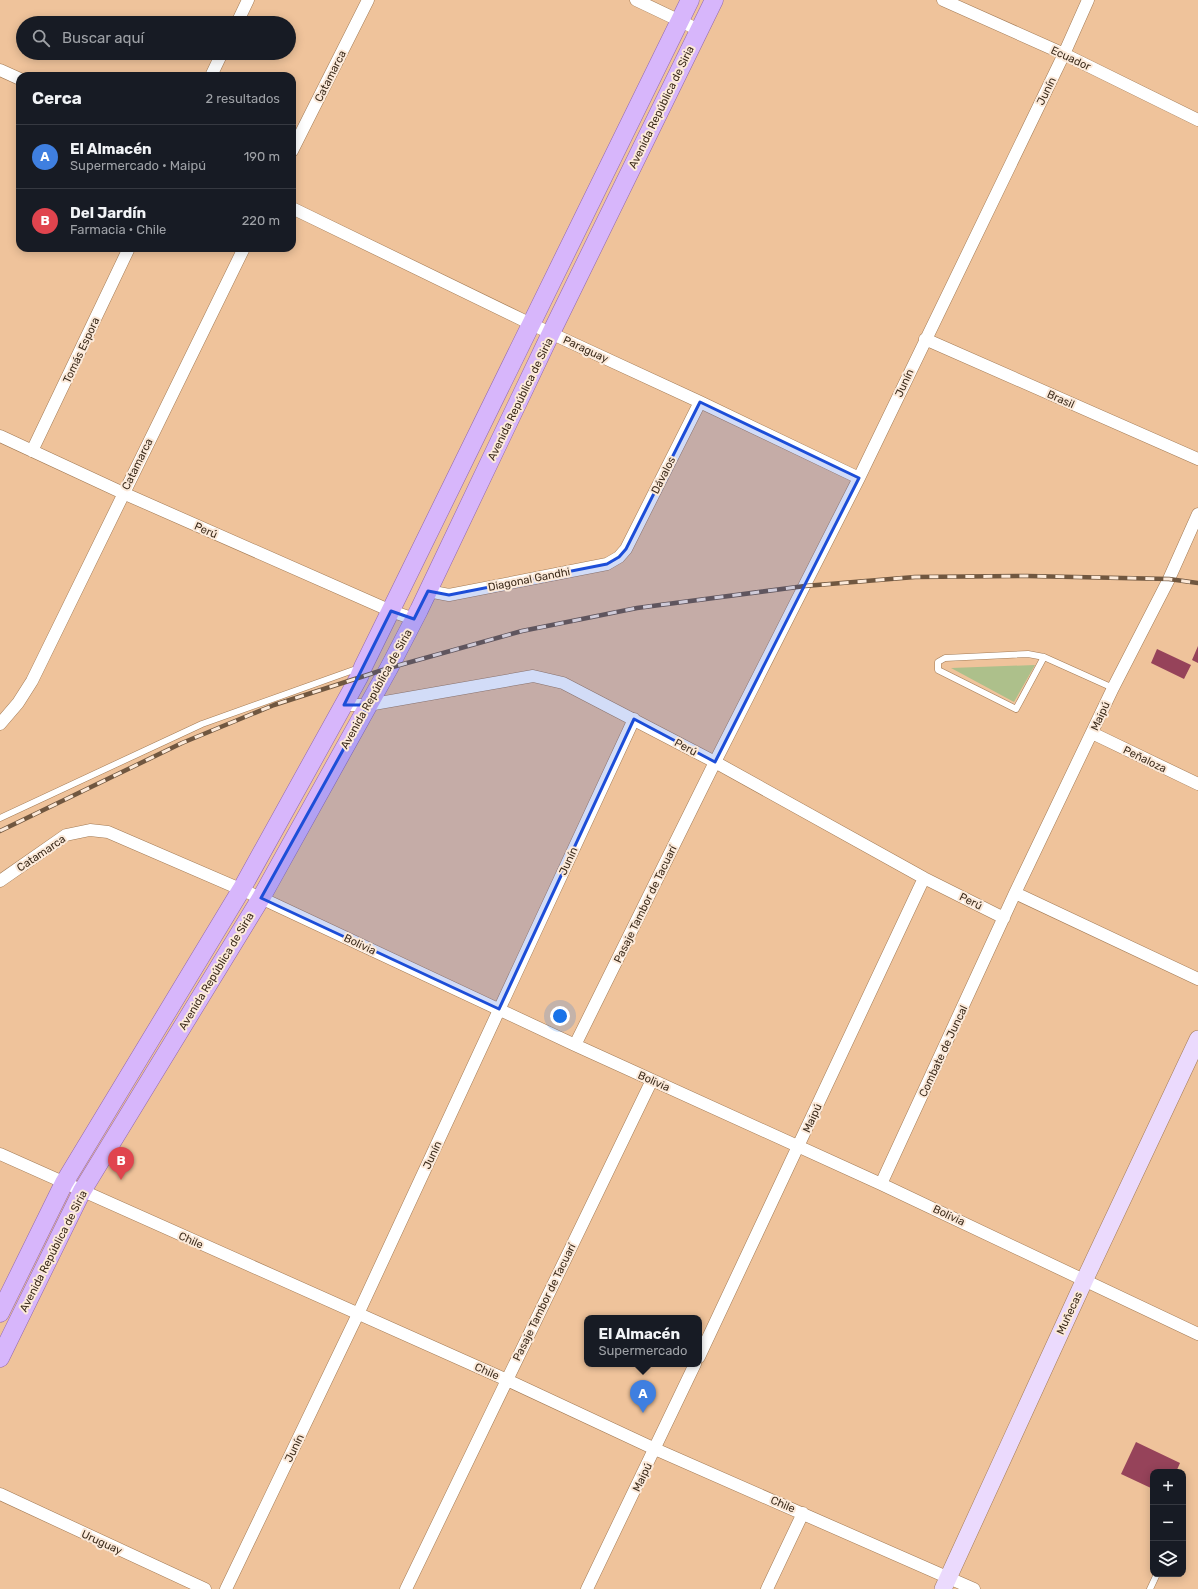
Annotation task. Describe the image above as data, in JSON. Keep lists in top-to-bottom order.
{
  "streets": {
    "main road": ["Avenida República de Siria"],
    "street": [
      "Ecuador",
      "Catamarca",
      "Junín",
      "Paraguay",
      "Tomás Espora",
      "Brasil",
      "Dávalos",
      "Perú",
      "Diagonal Gandhi",
      "Maipú",
      "Peñaloza",
      "Pasaje Tambor de Tacuarí",
      "Bolivia",
      "Combate de Juncal",
      "Chile",
      "Muñecas",
      "Uruguay"
    ]
  },
  "crossings": [
    ["Ecuador", "Junín"],
    ["Catamarca", "Perú"],
    ["Catamarca", "Bolivia"],
    ["Junín", "Paraguay"],
    ["Junín", "Brasil"],
    ["Junín", "Perú"],
    ["Junín", "Pasaje Tambor de Tacuarí"],
    ["Junín", "Bolivia"],
    ["Junín", "Chile"],
    ["Avenida República de Siria", "Paraguay"],
    ["Avenida República de Siria", "Perú"],
    ["Avenida República de Siria", "Diagonal Gandhi"],
    ["Avenida República de Siria", "Bolivia"],
    ["Avenida República de Siria", "Chile"],
    ["Paraguay", "Dávalos"],
    ["Tomás Espora", "Perú"],
    ["Dávalos", "Diagonal Gandhi"],
    ["Perú", "Maipú"],
    ["Perú", "Pasaje Tambor de Tacuarí"],
    ["Perú", "Combate de Juncal"],
    ["Maipú", "Peñaloza"],
    ["Maipú", "Bolivia"],
    ["Maipú", "Combate de Juncal"],
    ["Maipú", "Chile"],
    ["Pasaje Tambor de Tacuarí", "Bolivia"],
    ["Pasaje Tambor de Tacuarí", "Chile"],
    ["Bolivia", "Combate de Juncal"],
    ["Bolivia", "Muñecas"],
    ["Chile", "Muñecas"]
  ],
  "page": {
    "search": "Buscar aquí",
    "heading": ["Cerca", "2 resultados"],
    "list": [
      {
        "mark": "A",
        "name": "El Almacén",
        "note": "Supermercado · Maipú",
        "value": "190 m"
      },
      {
        "mark": "B",
        "name": "Del Jardín",
        "note": "Farmacia · Chile",
        "value": "220 m"
      }
    ],
    "pins": ["B", "A"],
    "popup": ["El Almacén", "Supermercado"],
    "map_buttons": ["+", "−"]
  }
}
